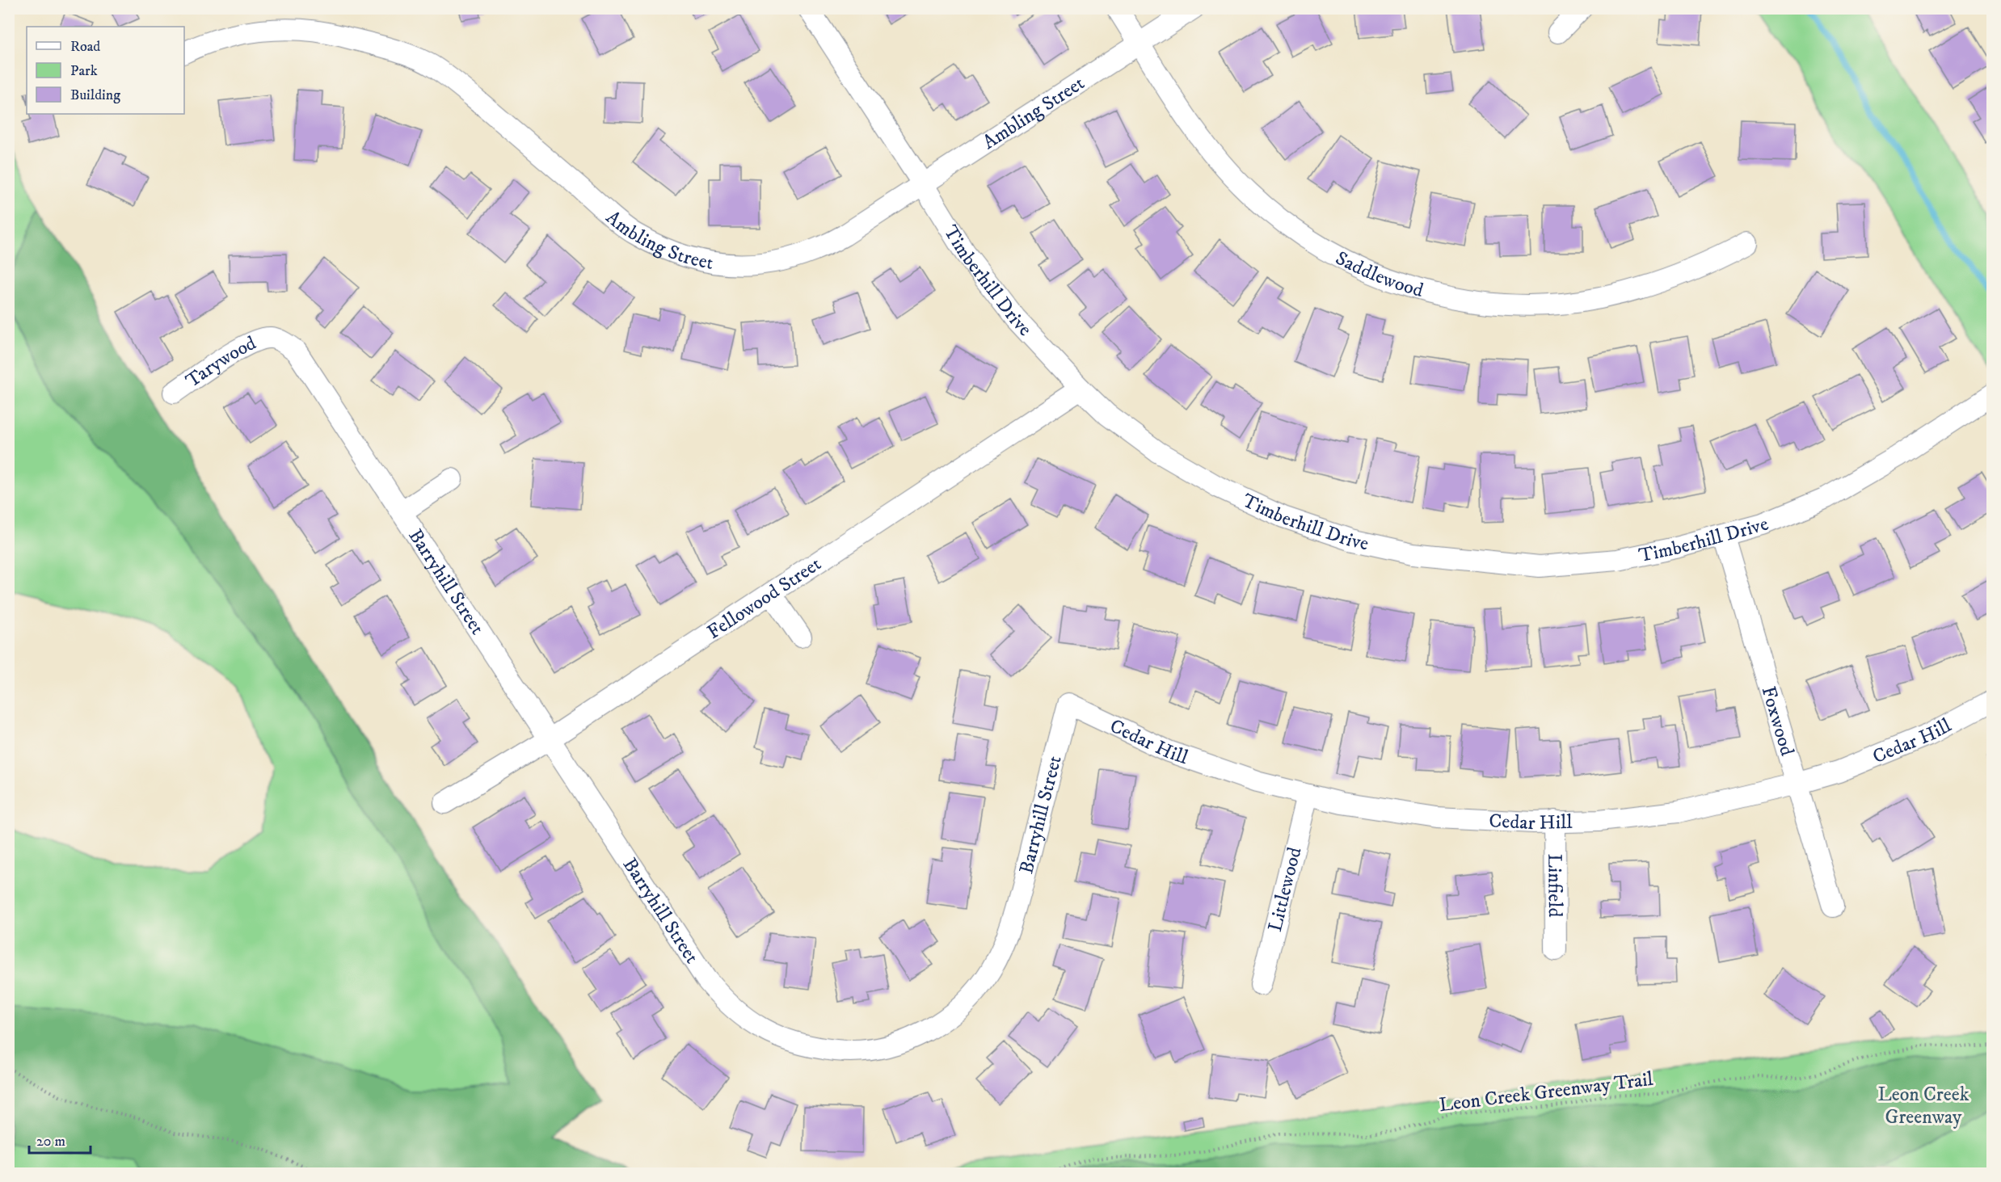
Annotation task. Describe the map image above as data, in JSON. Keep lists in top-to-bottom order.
{
  "streets": {
    "street": [
      "Ambling Street",
      "Saddlewood",
      "Timberhill Drive",
      "Tarywood",
      "Barryhill Street",
      "Fellowood Street",
      "Foxwood",
      "Cedar Hill",
      "Linfield",
      "Littlewood"
    ],
    "path": ["Leon Creek Greenway Trail"]
  },
  "crossings": [
    ["Ambling Street", "Saddlewood"],
    ["Ambling Street", "Timberhill Drive"],
    ["Timberhill Drive", "Fellowood Street"],
    ["Timberhill Drive", "Foxwood"],
    ["Tarywood", "Barryhill Street"],
    ["Barryhill Street", "Fellowood Street"],
    ["Barryhill Street", "Cedar Hill"],
    ["Foxwood", "Cedar Hill"],
    ["Cedar Hill", "Linfield"],
    ["Cedar Hill", "Littlewood"]
  ],
  "parks": ["Leon Creek Greenway"],
  "legend": ["Road", "Park", "Building"],
  "scale_bar": "20 m"
}
